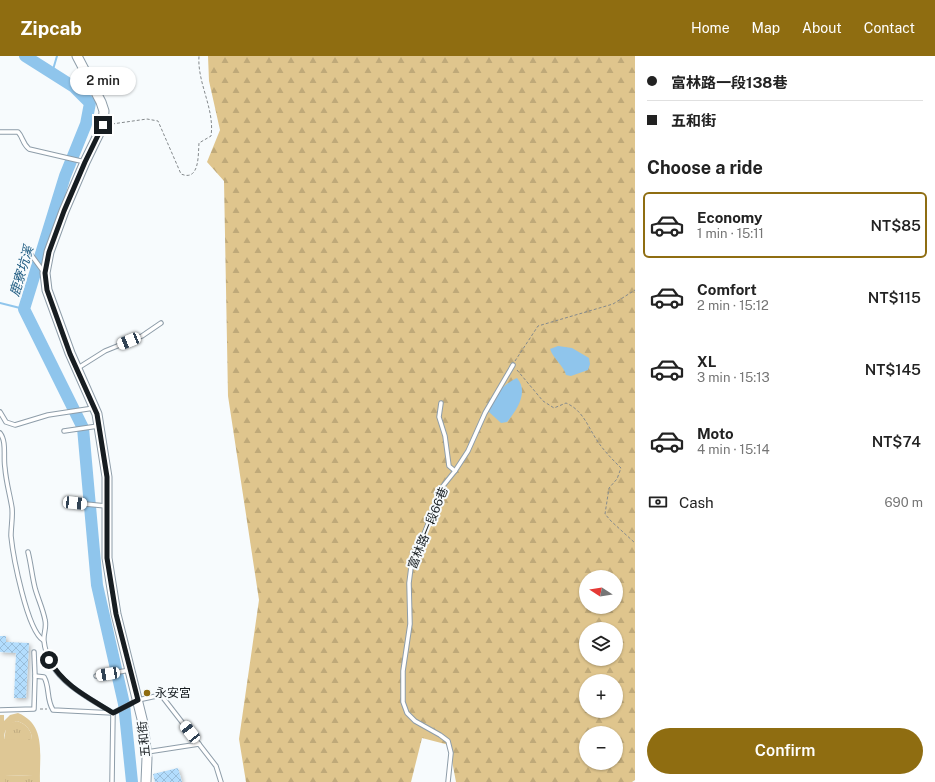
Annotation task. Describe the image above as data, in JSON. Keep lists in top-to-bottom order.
{
  "streets": {
    "street": ["五和街"],
    "lane": ["富林路一段66巷"]
  },
  "water": ["鹿寮坑溪"],
  "places": ["永安宮"],
  "north": "left",
  "page": {
    "header": "Zipcab",
    "nav": [
      "Home",
      "Map",
      "About",
      "Contact"
    ],
    "banner": ["富林路一段138巷", "五和街"],
    "bubble": "2 min",
    "heading": "Choose a ride",
    "list": [
      {
        "name": "Economy",
        "note": "1 min · 15:11",
        "value": "NT$85"
      },
      {
        "name": "Comfort",
        "note": "2 min · 15:12",
        "value": "NT$115"
      },
      {
        "name": "XL",
        "note": "3 min · 15:13",
        "value": "NT$145"
      },
      {
        "name": "Moto",
        "note": "4 min · 15:14",
        "value": "NT$74"
      }
    ],
    "pay": ["Cash", "690 m"],
    "map_buttons": ["+", "−"],
    "buttons": "Confirm"
  }
}
